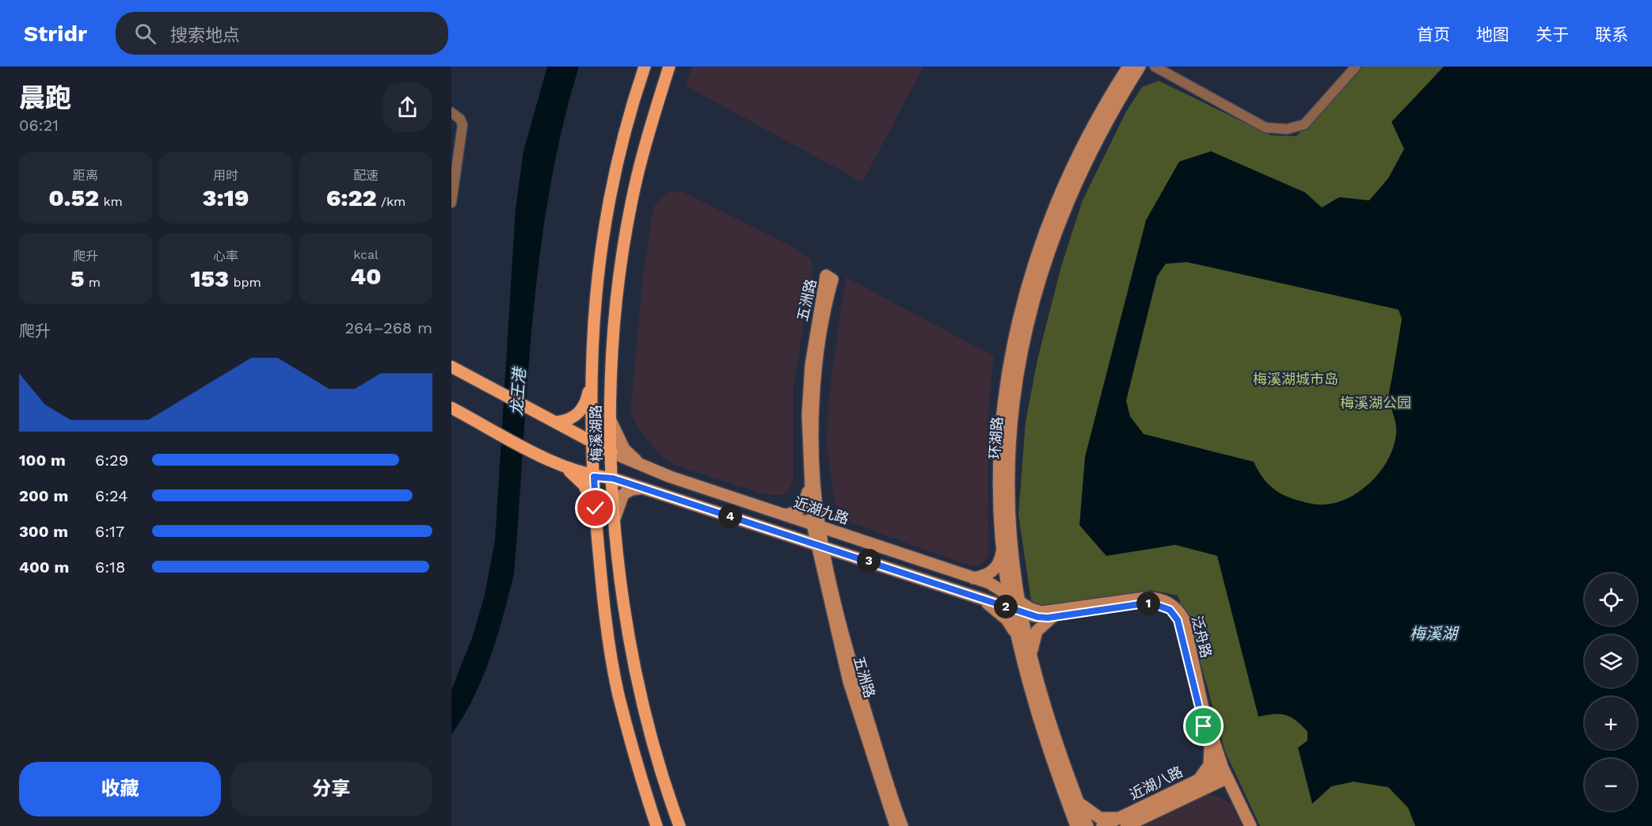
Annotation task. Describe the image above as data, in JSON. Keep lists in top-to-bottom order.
{
  "streets": {
    "main road": [
      "五洲路",
      "梅溪湖路",
      "环湖路",
      "近湖九路",
      "泛舟路",
      "近湖八路"
    ]
  },
  "crossings": [
    ["五洲路", "近湖九路"],
    ["梅溪湖路", "近湖九路"],
    ["环湖路", "近湖九路"],
    ["泛舟路", "近湖八路"]
  ],
  "water": ["龙王港", "梅溪湖"],
  "parks": ["梅溪湖城市岛", "梅溪湖公园"],
  "page": {
    "header": "Stridr",
    "search": "搜索地点",
    "nav": [
      "首页",
      "地图",
      "关于",
      "联系"
    ],
    "heading": ["晨跑", "06:21"],
    "stats": [
      ["距离", "0.52 km"],
      ["用时", "3:19"],
      ["配速", "6:22 /km"],
      ["爬升", "5 m"],
      ["心率", "153 bpm"],
      ["kcal", "40"]
    ],
    "chart": ["爬升", "264–268 m"],
    "list": [
      {
        "name": "100 m",
        "note": "6:29"
      },
      {
        "name": "200 m",
        "note": "6:24"
      },
      {
        "name": "300 m",
        "note": "6:17"
      },
      {
        "name": "400 m",
        "note": "6:18"
      }
    ],
    "pins": [
      "4",
      "3",
      "1",
      "2"
    ],
    "map_buttons": ["+", "−"],
    "buttons": ["收藏", "分享"]
  }
}
